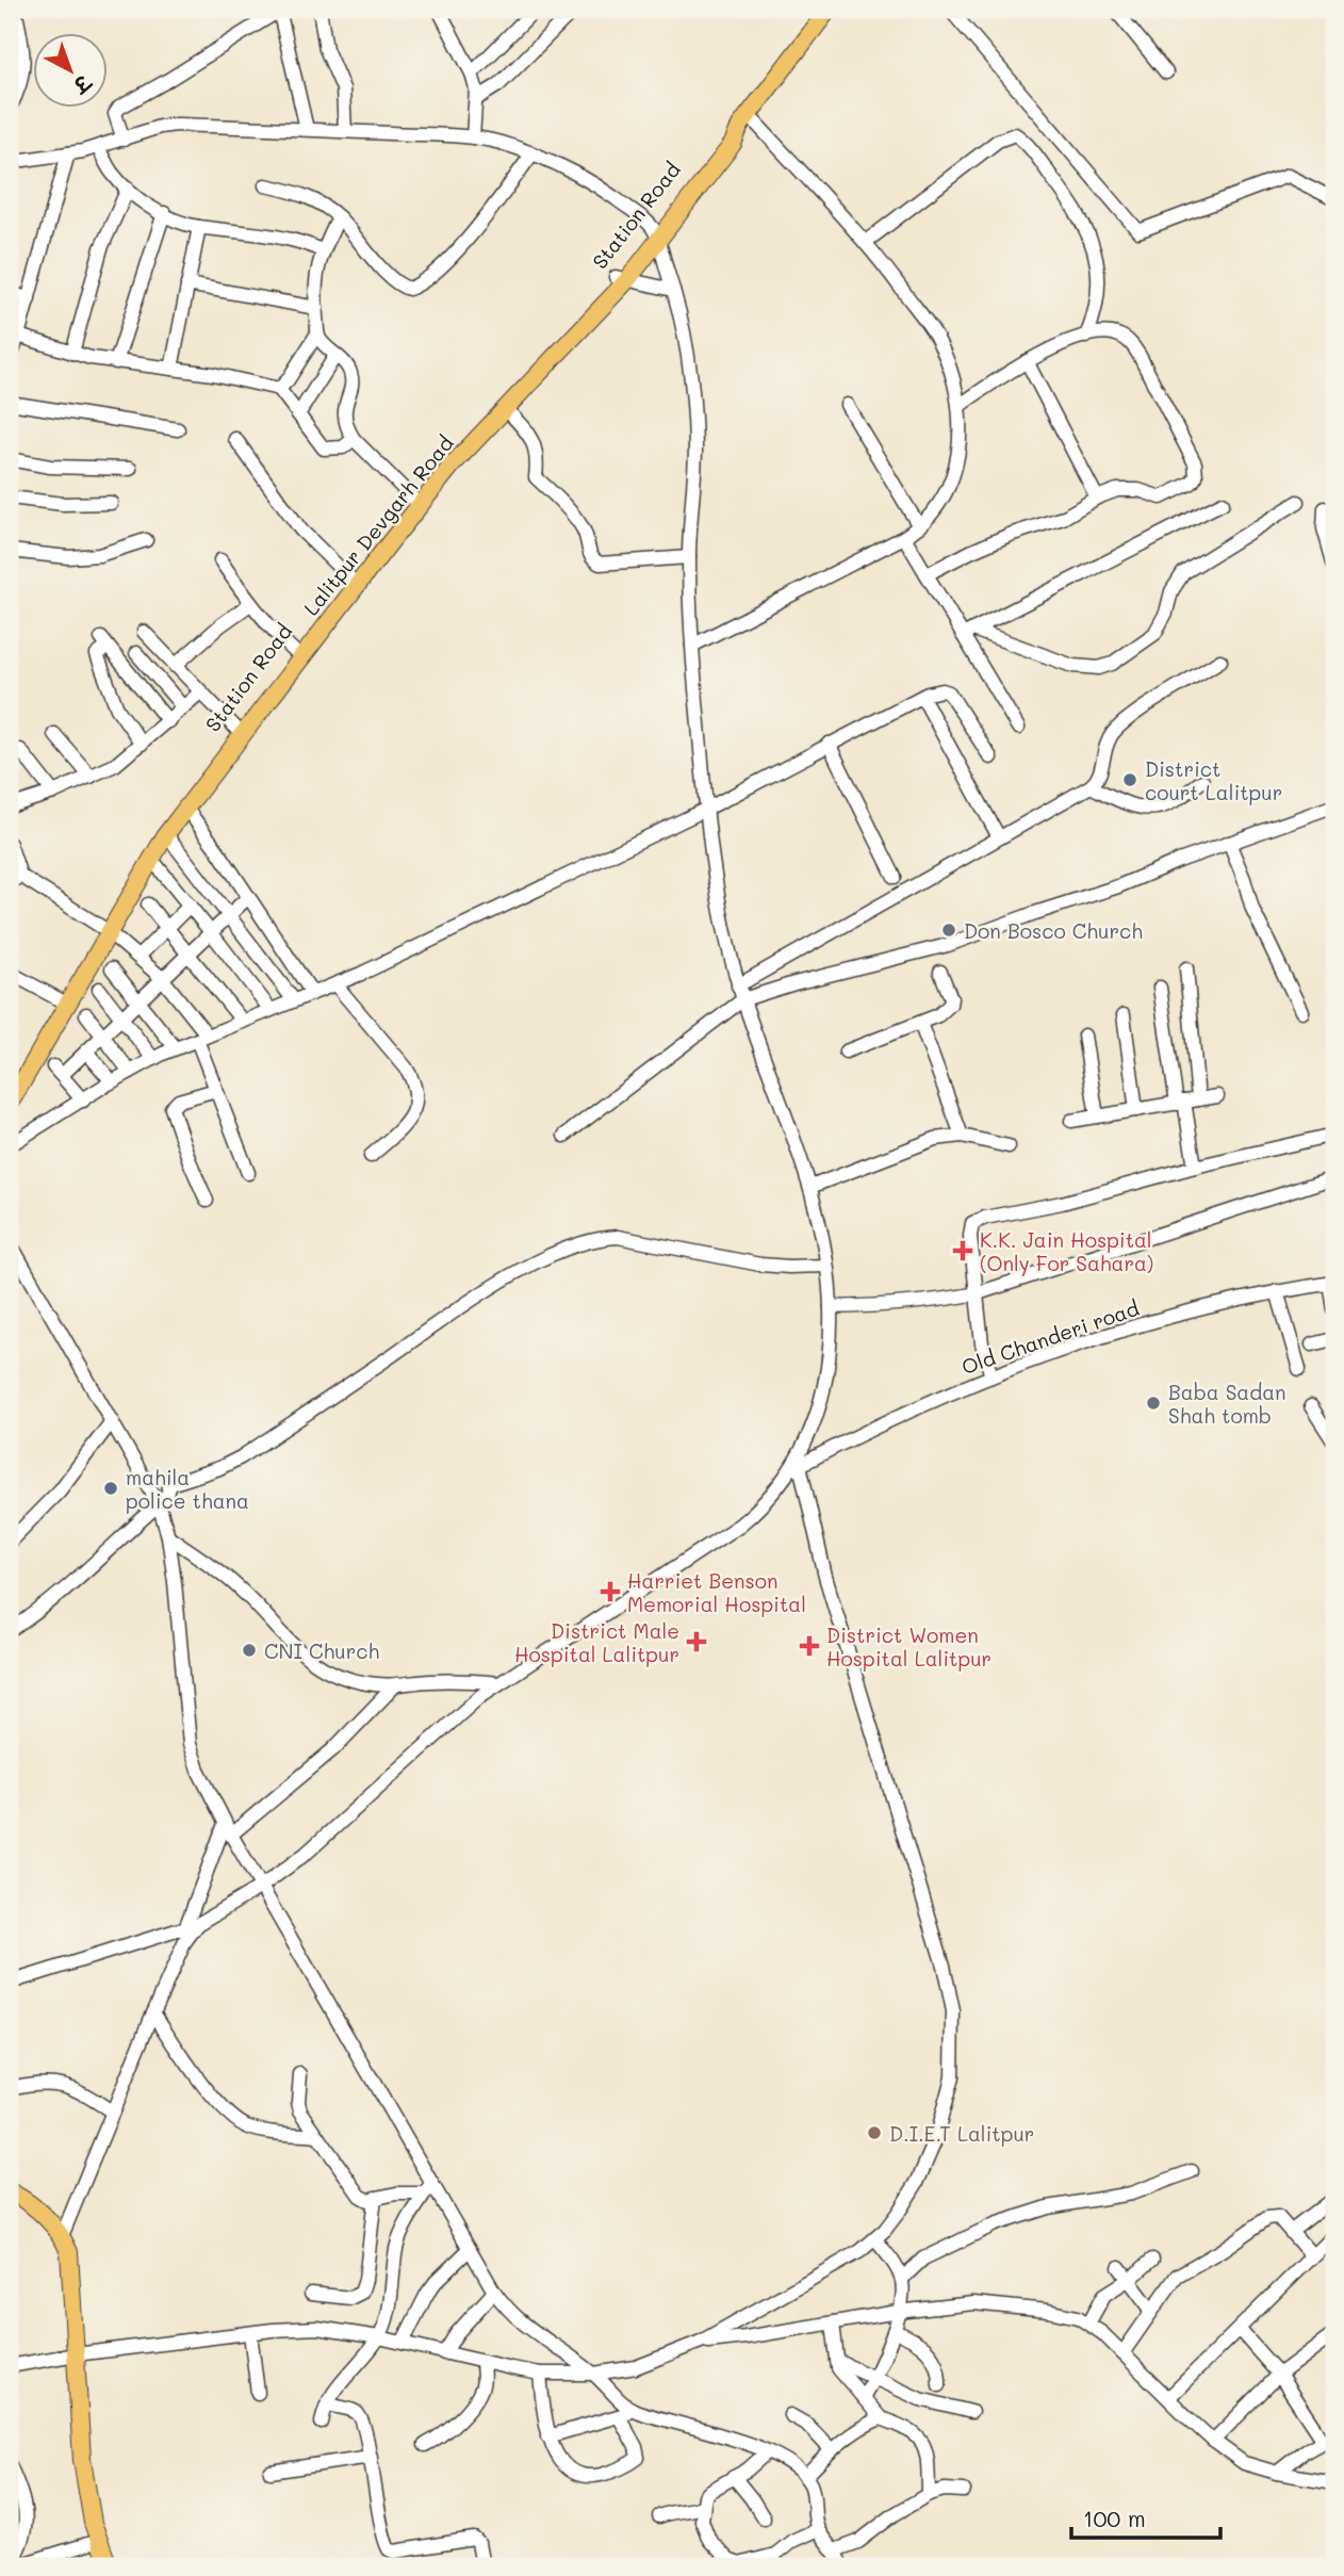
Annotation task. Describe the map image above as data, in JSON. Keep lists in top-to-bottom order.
{
  "streets": {
    "main road": ["Station Road", "Lalitpur Devgarh Road"],
    "street": ["Old Chanderi road"]
  },
  "crossings": [
    ["Station Road", "Lalitpur Devgarh Road"]
  ],
  "places": {
    "other": [
      "District court Lalitpur",
      "Don Bosco Church",
      "Baba Sadan Shah tomb",
      "mahila police thana",
      "CNI Church",
      "D.I.E.T Lalitpur"
    ],
    "health": [
      "K.K. Jain Hospital (Only For Sahara)",
      "Harriet Benson Memorial Hospital",
      "District Male Hospital Lalitpur",
      "District Women Hospital Lalitpur"
    ]
  },
  "scale_bar": "100 m",
  "north": "bottom right"
}
